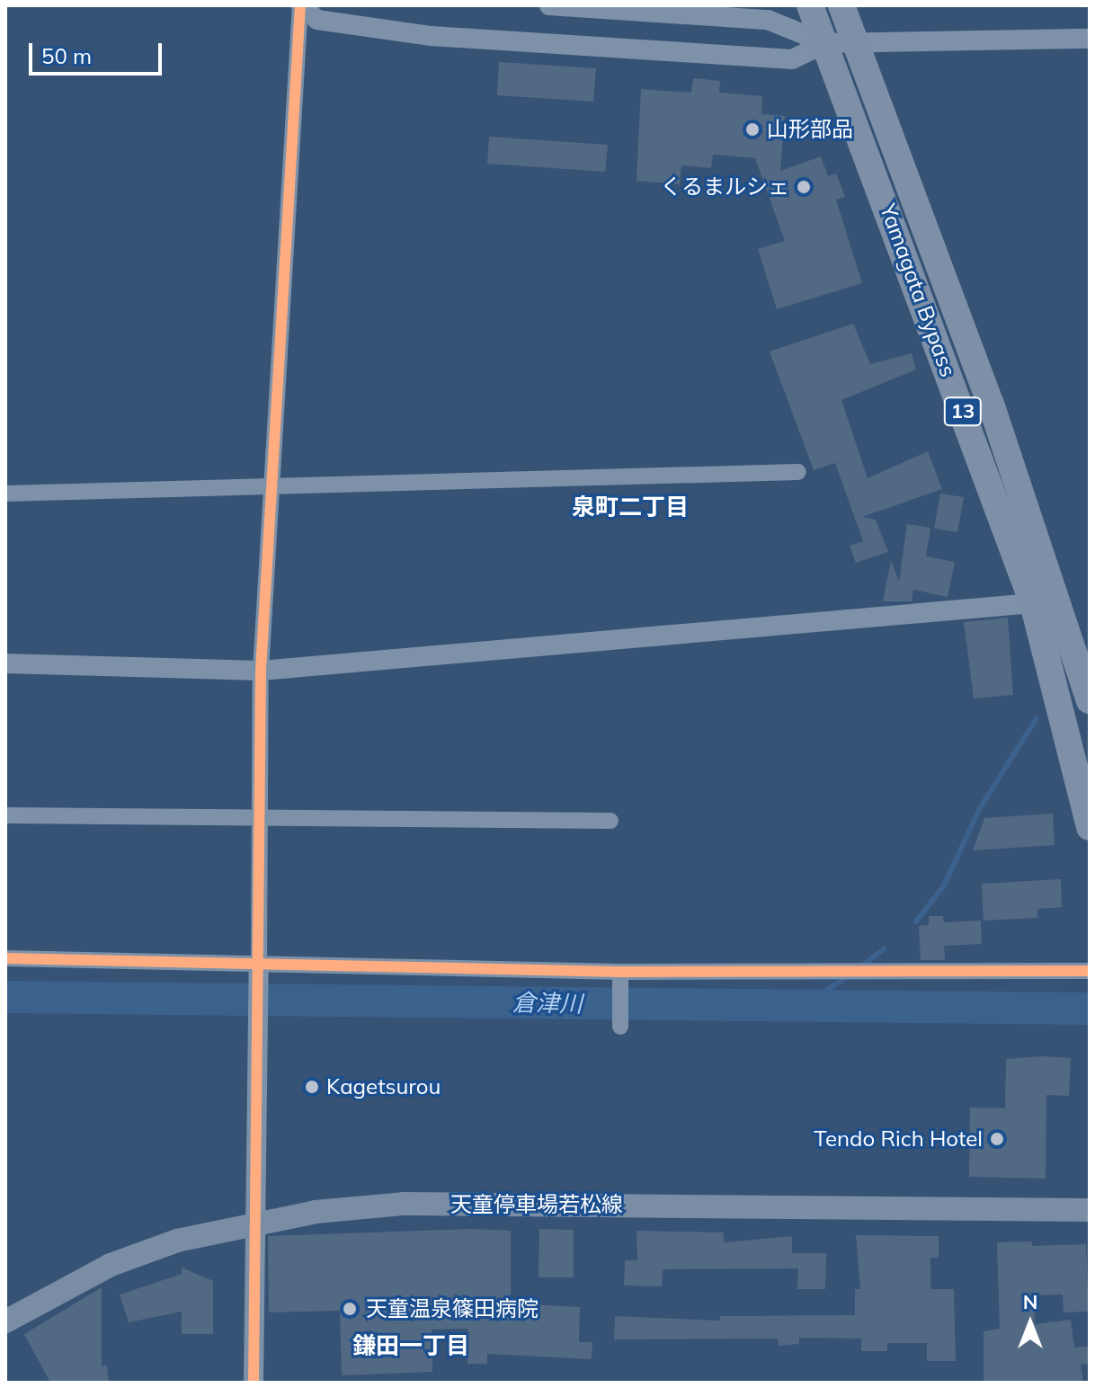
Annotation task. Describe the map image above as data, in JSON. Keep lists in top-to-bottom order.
{
  "streets": {
    "highway": ["Yamagata Bypass", "13"],
    "main road": ["天童停車場若松線"]
  },
  "districts": ["泉町二丁目", "鎌田一丁目"],
  "water": ["倉津川"],
  "places": [
    "山形部品",
    "くるまルシェ",
    "Kagetsurou",
    "Tendo Rich Hotel",
    "天童温泉篠田病院"
  ],
  "scale_bar": "50 m",
  "north": "top"
}
